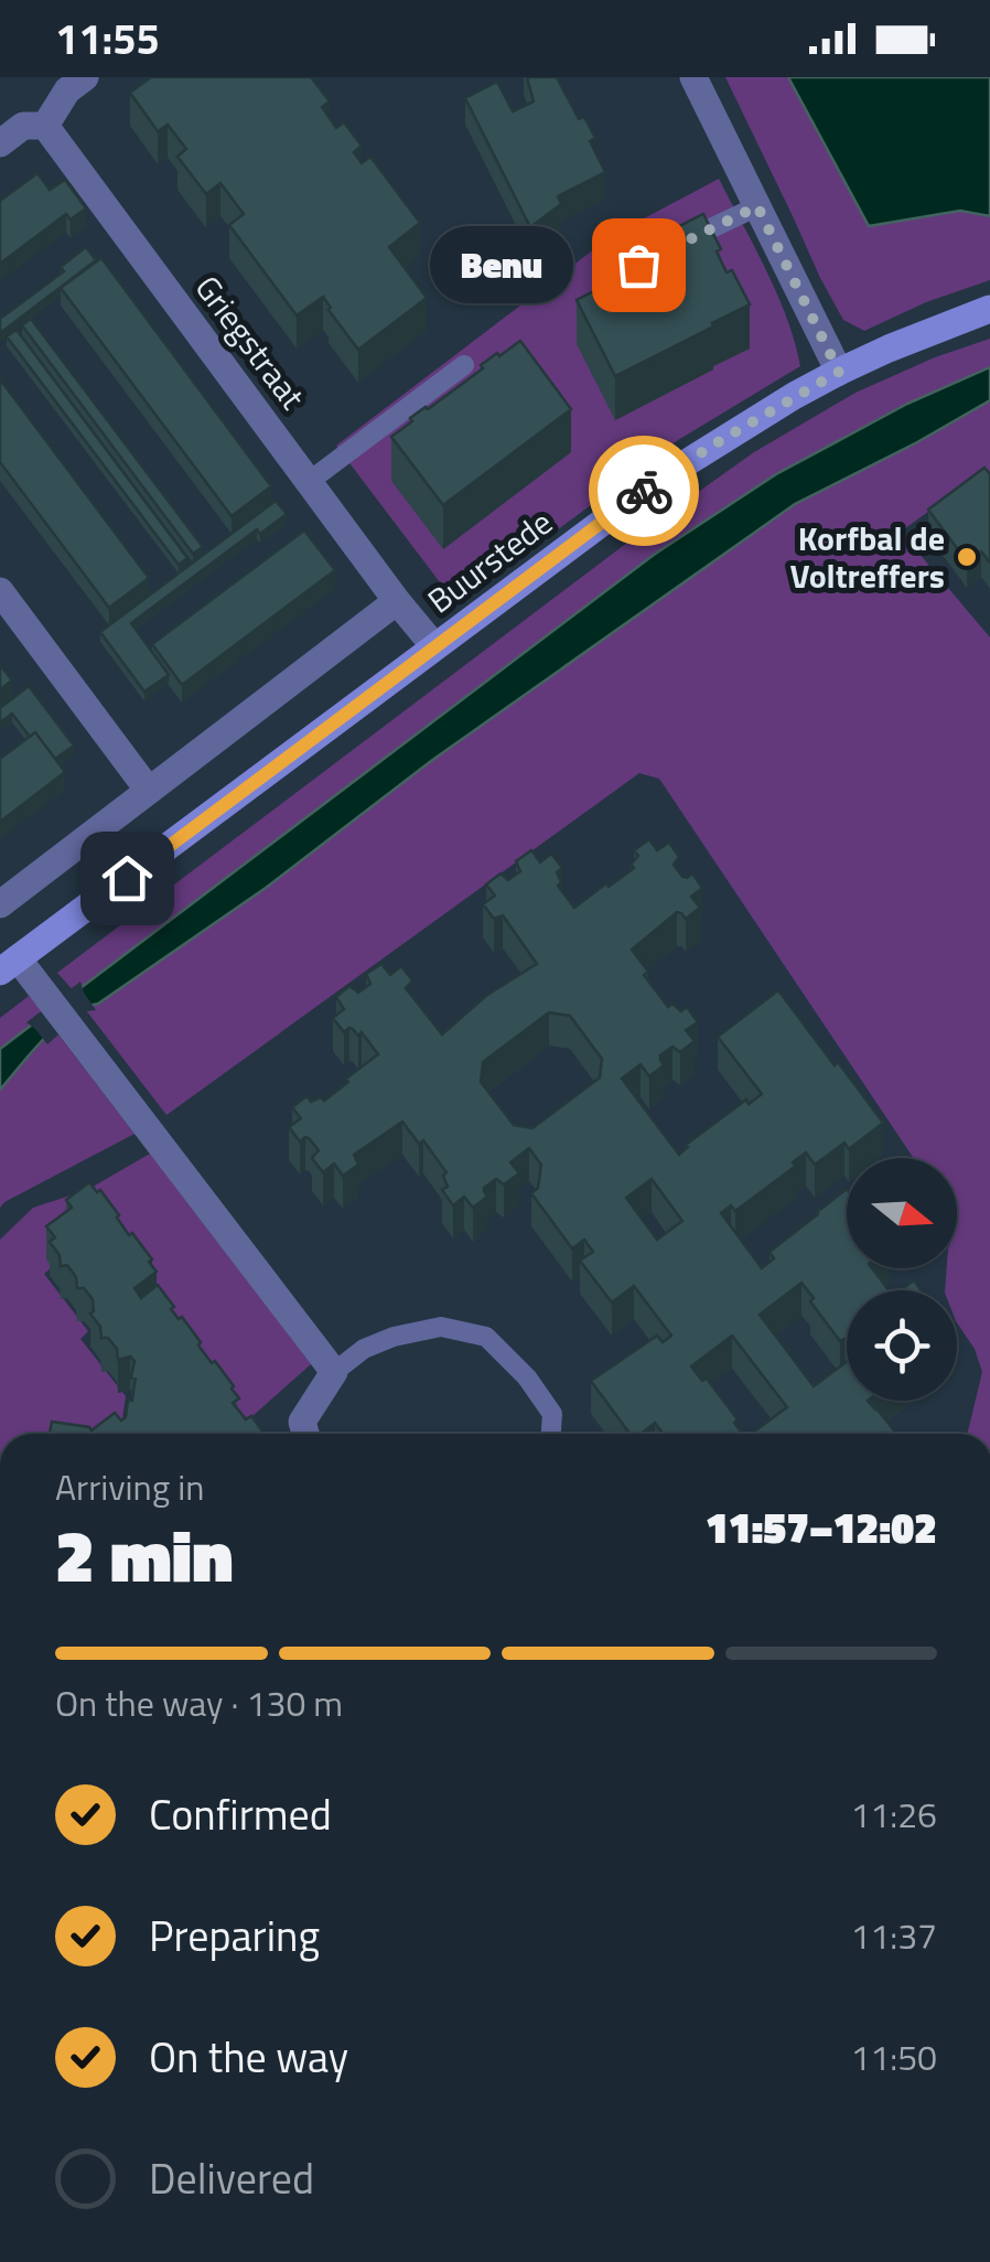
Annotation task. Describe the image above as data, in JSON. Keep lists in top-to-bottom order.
{
  "streets": {
    "street": ["Griegstraat", "Buurstede"]
  },
  "crossings": [
    ["Griegstraat", "Buurstede"]
  ],
  "places": ["Benu", "Korfbal de Voltreffers"],
  "north": "right",
  "page": {
    "status": "11:55",
    "bubble": "Benu",
    "heading": ["2 min", "Arriving in", "11:57–12:02"],
    "bar": "On the way · 130 m",
    "list": [
      ["Confirmed", "11:26"],
      ["Preparing", "11:37"],
      ["On the way", "11:50"],
      "Delivered"
    ]
  }
}
